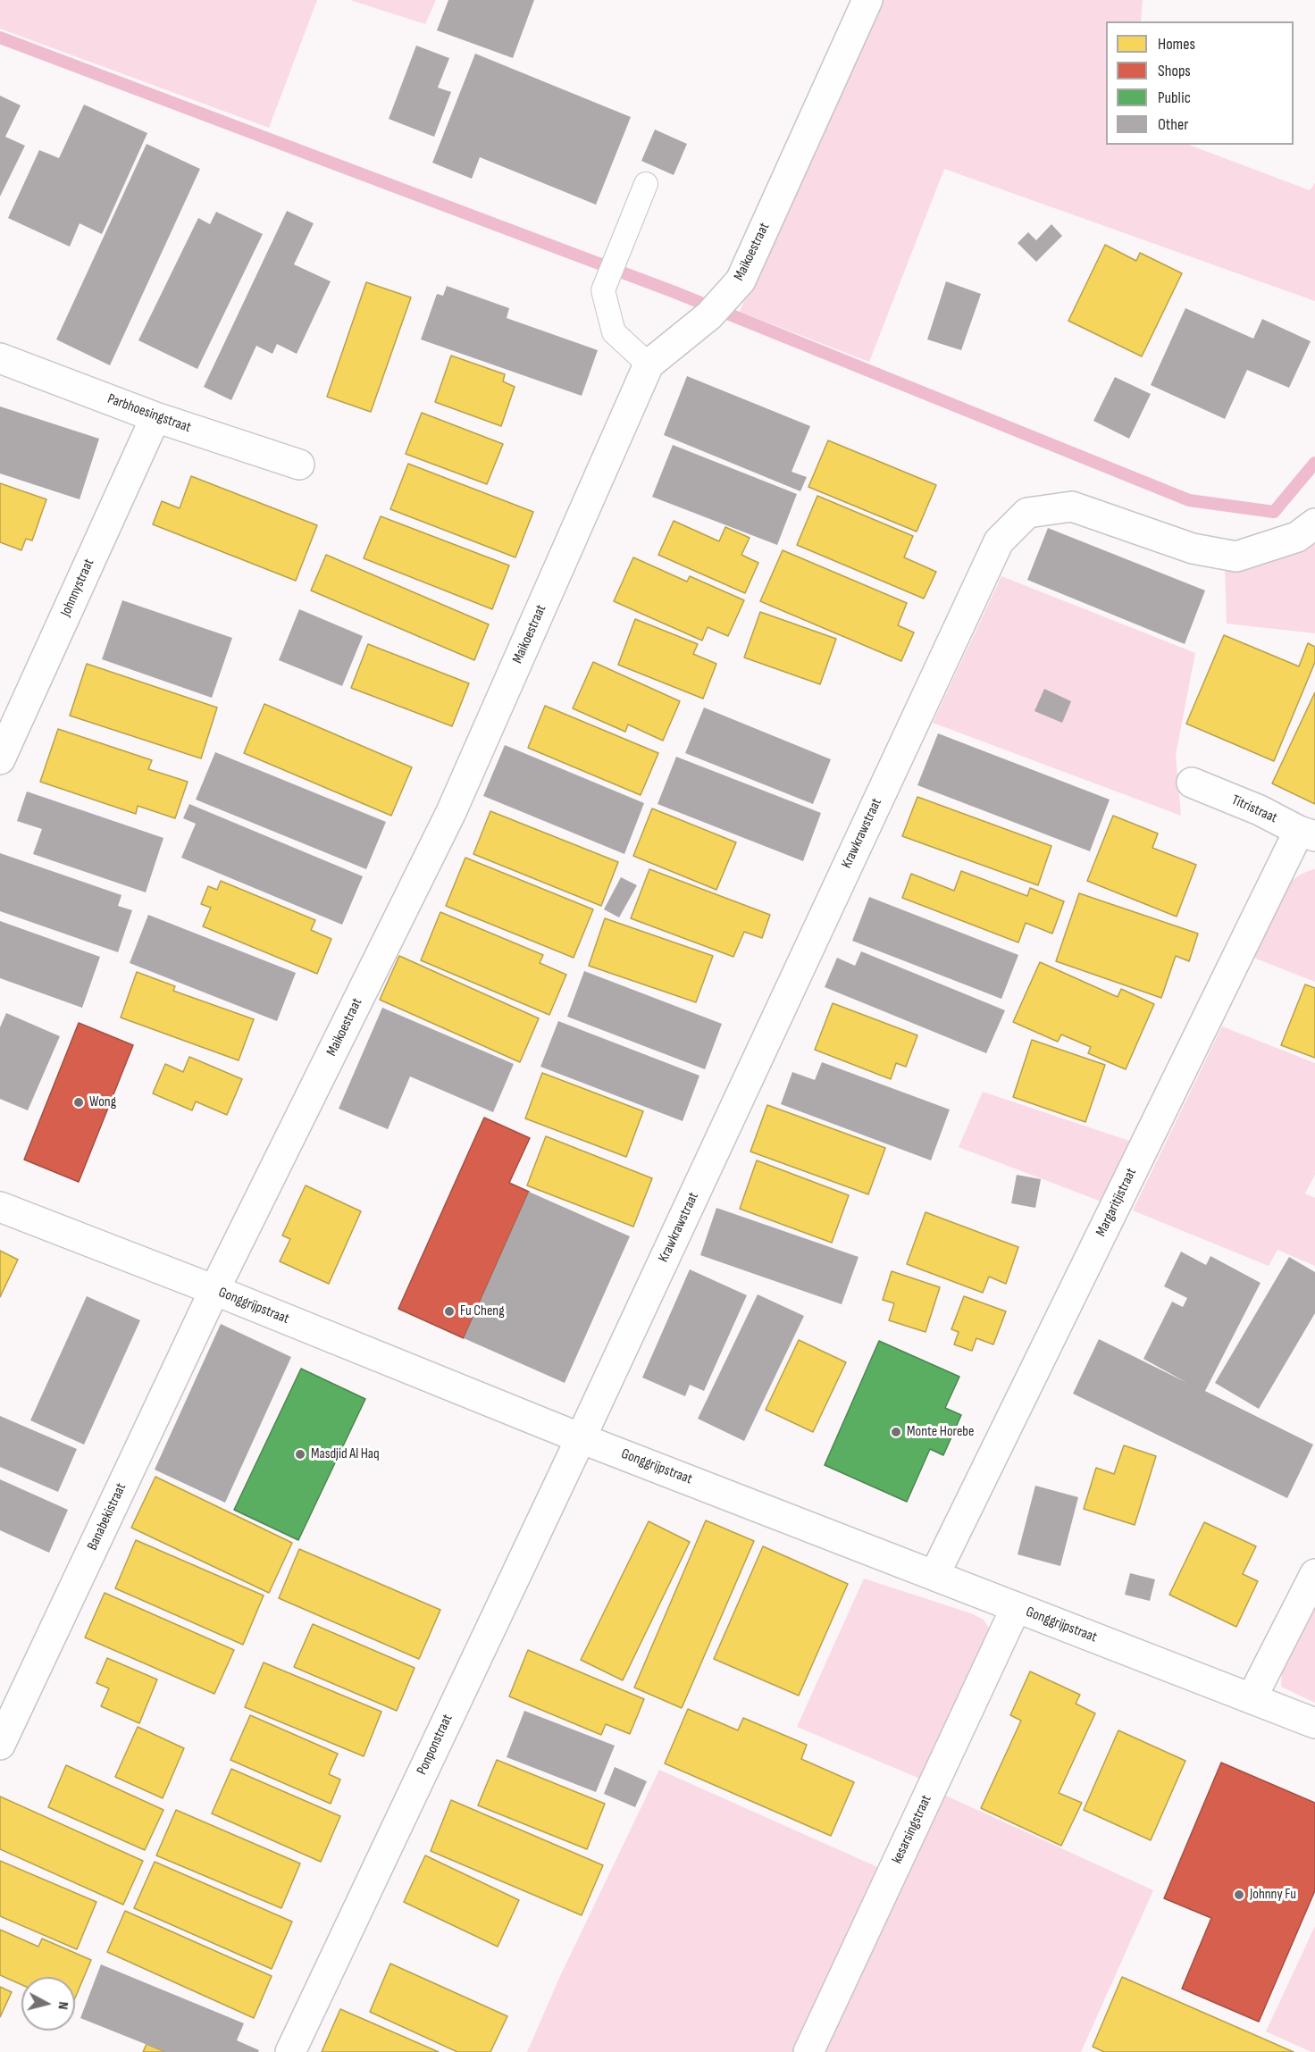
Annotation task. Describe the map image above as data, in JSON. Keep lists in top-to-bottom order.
{
  "streets": {
    "street": [
      "Maikoestraat",
      "Parbhoesingstraat",
      "Johnnystraat",
      "Titristraat",
      "Krawkrawstraat",
      "Margaritjistraat",
      "Gonggrijpstraat",
      "Banabekistraat",
      "Ponponstraat",
      "kesarsingstraat"
    ]
  },
  "crossings": [
    ["Maikoestraat", "Gonggrijpstraat"],
    ["Maikoestraat", "Banabekistraat"],
    ["Parbhoesingstraat", "Johnnystraat"],
    ["Titristraat", "Margaritjistraat"],
    ["Krawkrawstraat", "Gonggrijpstraat"],
    ["Krawkrawstraat", "Ponponstraat"],
    ["Margaritjistraat", "Gonggrijpstraat"],
    ["Gonggrijpstraat", "Banabekistraat"],
    ["Gonggrijpstraat", "Ponponstraat"],
    ["Gonggrijpstraat", "kesarsingstraat"]
  ],
  "places": [
    "Wong",
    "Fu Cheng",
    "Monte Horebe",
    "Masdjid Al Haq",
    "Johnny Fu"
  ],
  "legend": [
    "Homes",
    "Shops",
    "Public",
    "Other"
  ],
  "north": "right"
}
